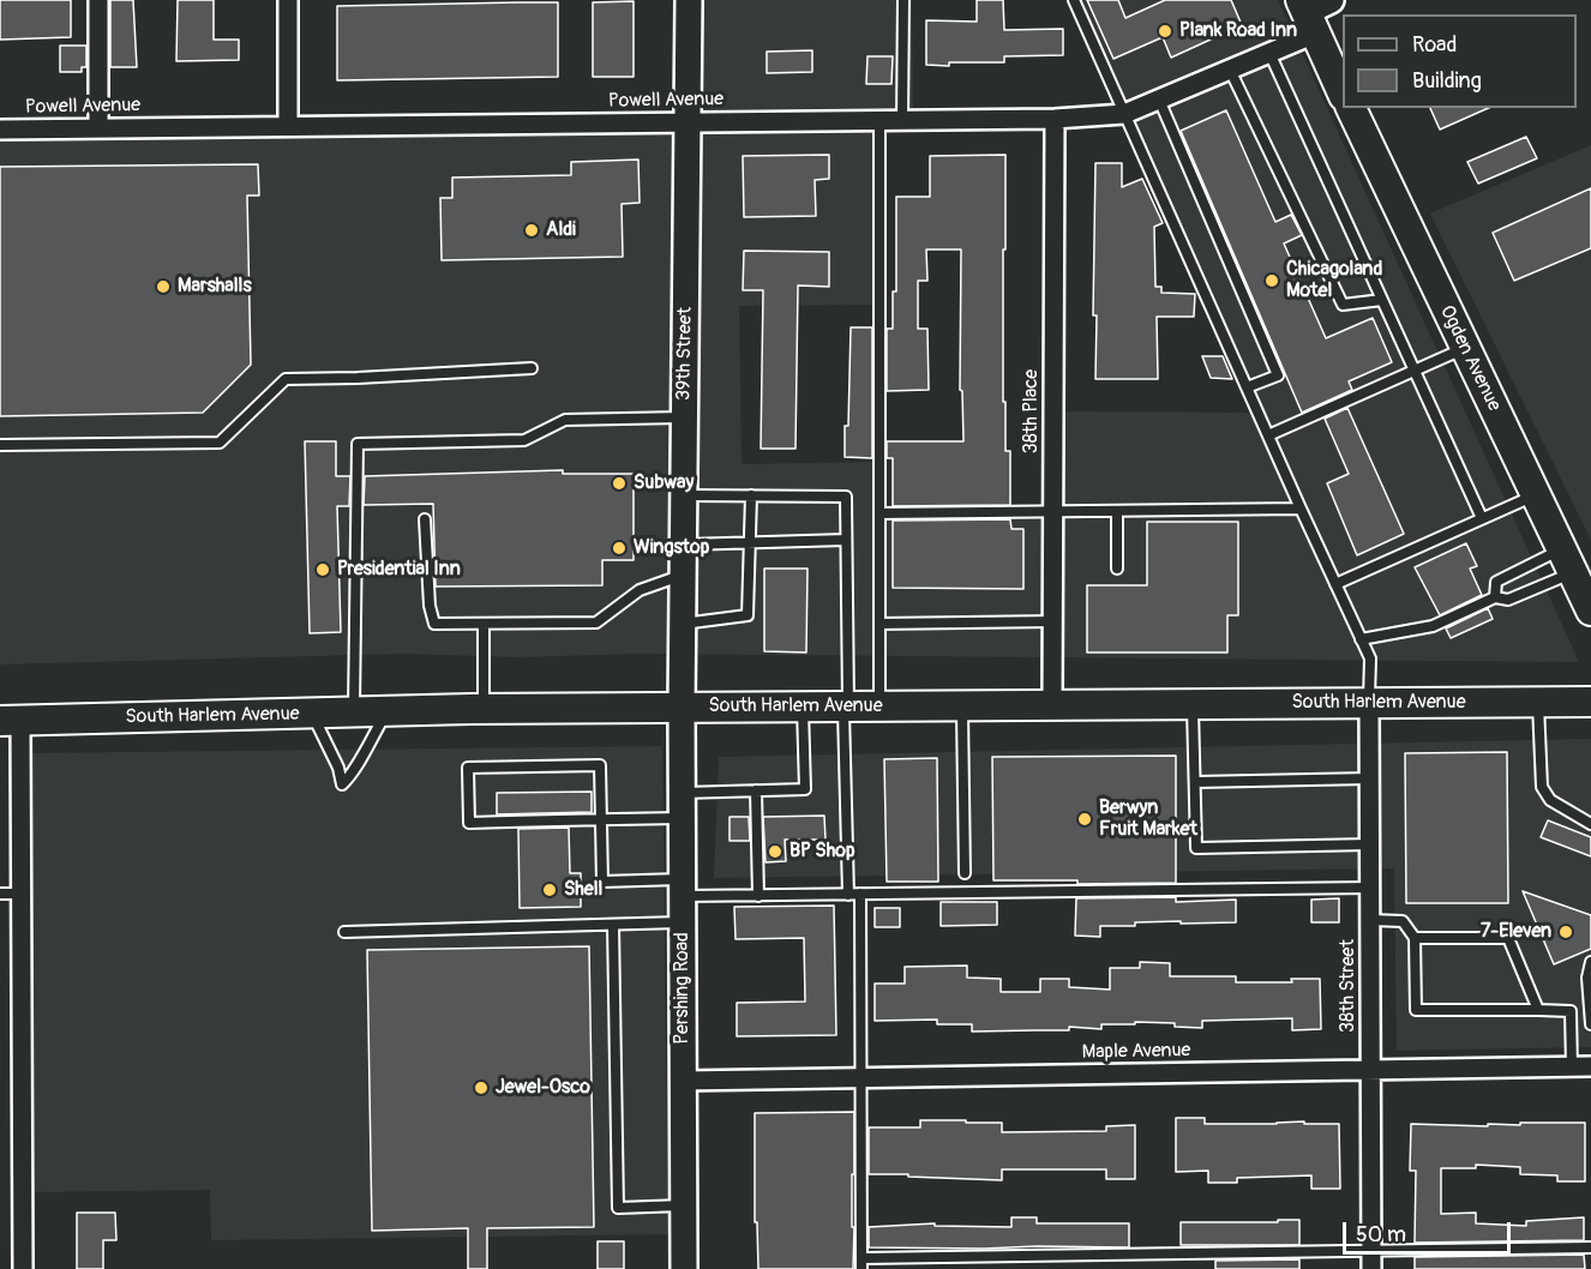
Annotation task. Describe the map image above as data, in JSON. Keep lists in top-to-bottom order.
{
  "streets": {
    "main road": [
      "39th Street",
      "Ogden Avenue",
      "South Harlem Avenue",
      "Pershing Road"
    ],
    "street": [
      "Powell Avenue",
      "38th Place",
      "38th Street",
      "Maple Avenue"
    ]
  },
  "crossings": [
    ["Powell Avenue", "39th Street"],
    ["Powell Avenue", "38th Place"],
    ["39th Street", "South Harlem Avenue"],
    ["39th Street", "Pershing Road"],
    ["38th Place", "South Harlem Avenue"],
    ["South Harlem Avenue", "38th Street"],
    ["South Harlem Avenue", "Pershing Road"],
    ["38th Street", "Maple Avenue"],
    ["Pershing Road", "Maple Avenue"]
  ],
  "places": [
    "Plank Road Inn",
    "Aldi",
    "Chicagoland Motel",
    "Marshalls",
    "Subway",
    "Wingstop",
    "Presidential Inn",
    "Berwyn Fruit Market",
    "BP Shop",
    "Shell",
    "7-Eleven",
    "Jewel-Osco"
  ],
  "legend": ["Road", "Building"],
  "scale_bar": "50 m"
}
